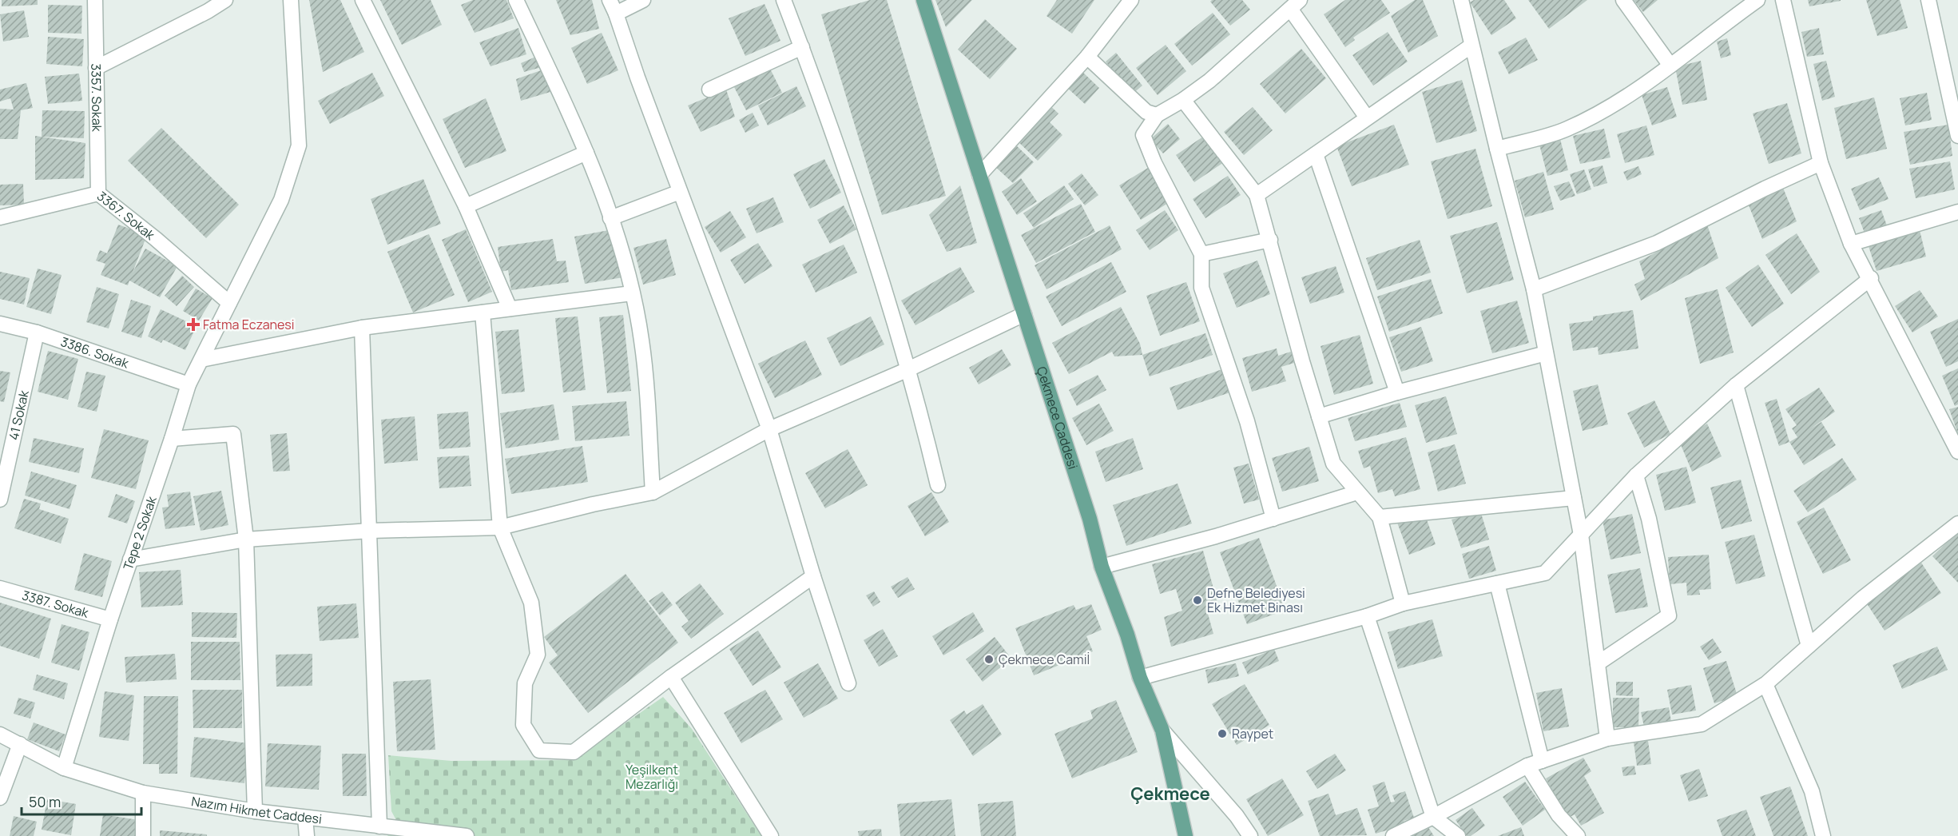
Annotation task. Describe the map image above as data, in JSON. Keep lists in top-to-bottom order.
{
  "streets": {
    "main road": ["Çekmece Caddesi"],
    "street": [
      "3357. Sokak",
      "3367. Sokak",
      "3386. Sokak",
      "41 Sokak",
      "Tepe 2 Sokak",
      "3387. Sokak",
      "Nazım Hikmet Caddesi"
    ]
  },
  "crossings": [
    ["3357. Sokak", "3367. Sokak"],
    ["3367. Sokak", "Tepe 2 Sokak"],
    ["3386. Sokak", "41 Sokak"],
    ["3386. Sokak", "Tepe 2 Sokak"],
    ["Tepe 2 Sokak", "3387. Sokak"],
    ["Tepe 2 Sokak", "Nazım Hikmet Caddesi"]
  ],
  "districts": ["Çekmece"],
  "parks": ["Yeşilkent Mezarlığı"],
  "places": {
    "health": ["Fatma Eczanesi"],
    "other": ["Defne Belediyesi Ek Hizmet Binası", "Çekmece Camiİ", "Raypet"]
  },
  "scale_bar": "50 m"
}
